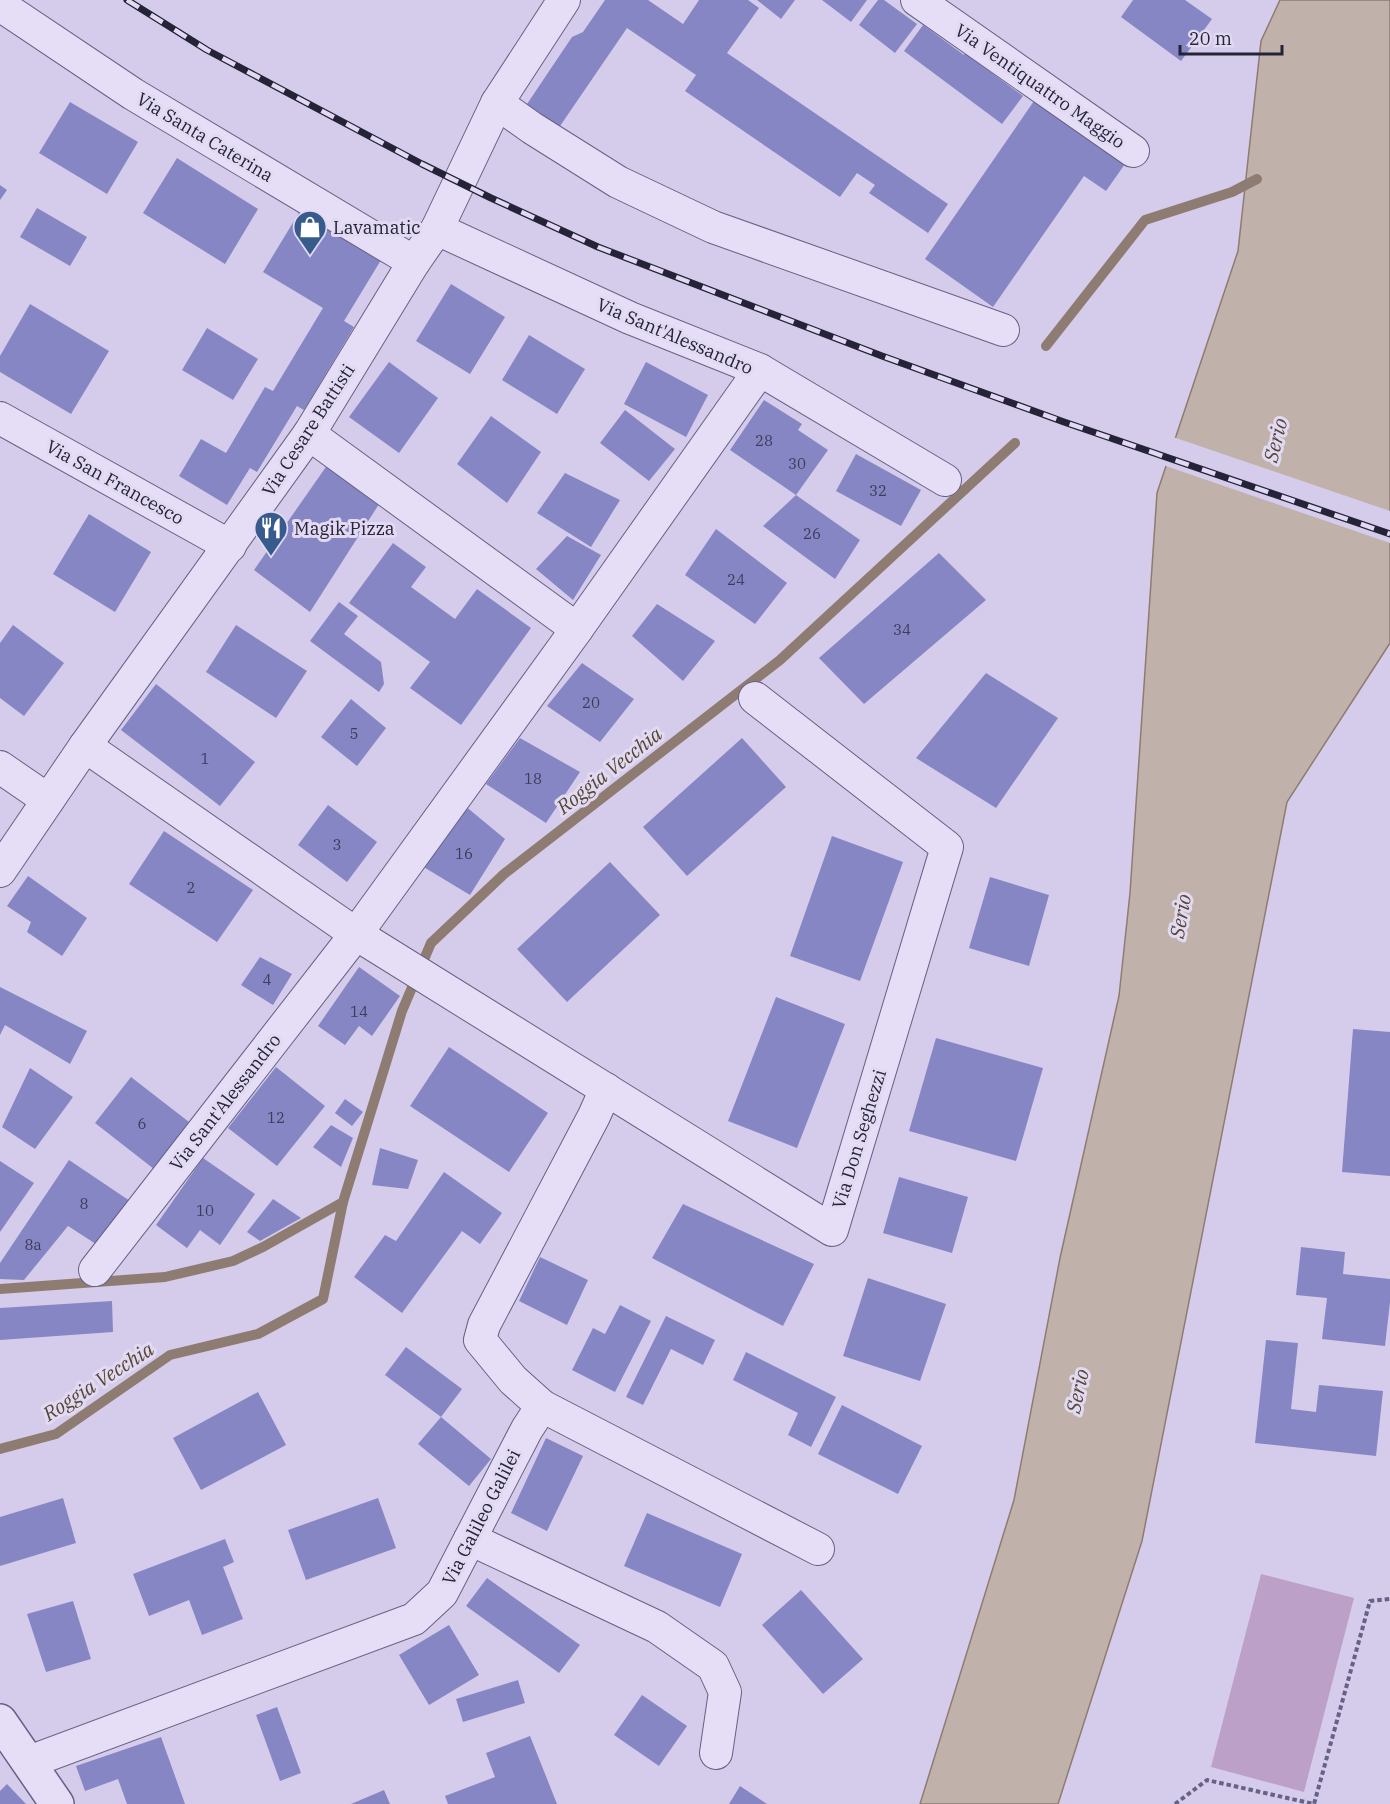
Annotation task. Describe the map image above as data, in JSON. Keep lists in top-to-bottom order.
{
  "streets": {
    "street": [
      "Via Ventiquattro Maggio",
      "Via Santa Caterina",
      "Via Sant'Alessandro",
      "Via Cesare Battisti",
      "Via San Francesco",
      "Via Don Seghezzi",
      "Via Galileo Galilei"
    ]
  },
  "crossings": [
    ["Via Santa Caterina", "Via Cesare Battisti"],
    ["Via Sant'Alessandro", "Via Cesare Battisti"],
    ["Via Sant'Alessandro", "Via Don Seghezzi"],
    ["Via Cesare Battisti", "Via San Francesco"]
  ],
  "water": ["Serio", "Roggia Vecchia"],
  "places": {
    "shop": ["Lavamatic"],
    "restaurant": ["Magik Pizza"]
  },
  "house_numbers": [
    "28",
    "30",
    "32",
    "26",
    "24",
    "34",
    "20",
    "5",
    "1",
    "18",
    "3",
    "16",
    "2",
    "4",
    "14",
    "12",
    "6",
    "8",
    "10",
    "8a"
  ],
  "scale_bar": "20 m"
}
